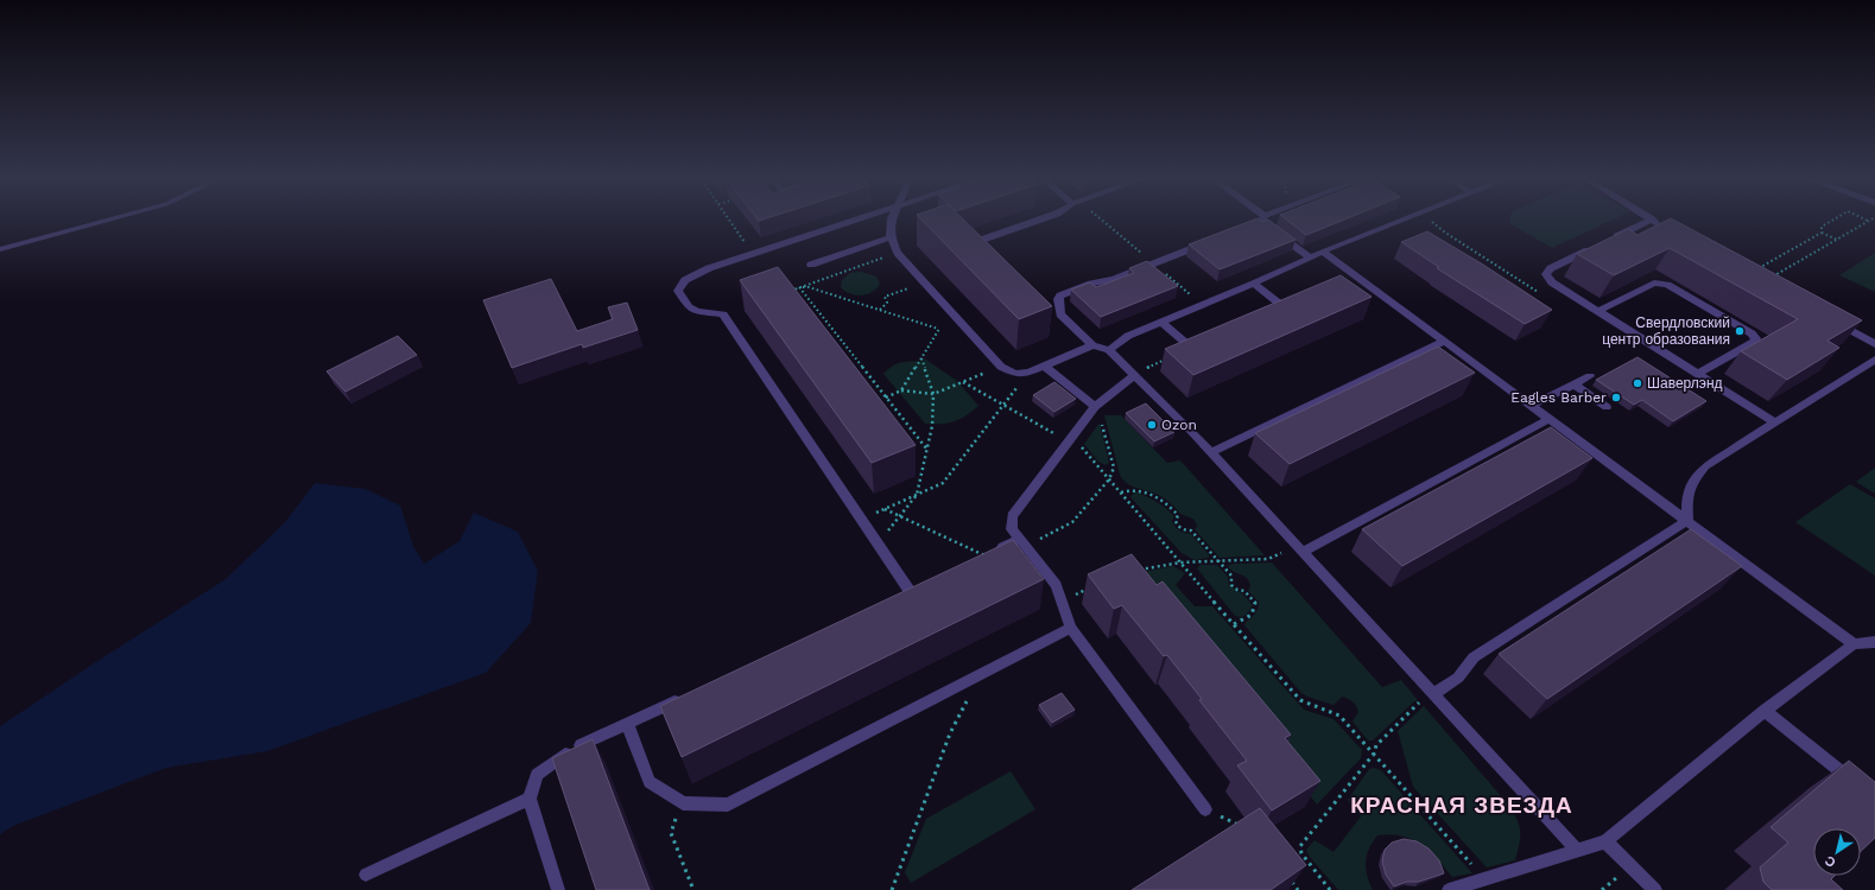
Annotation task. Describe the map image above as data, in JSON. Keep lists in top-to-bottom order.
{
  "districts": ["КРАСНАЯ ЗВЕЗДА"],
  "places": [
    "Свердловский центр образования",
    "Шаверлэнд",
    "Eagles Barber",
    "Ozon"
  ],
  "north": "bottom left"
}
